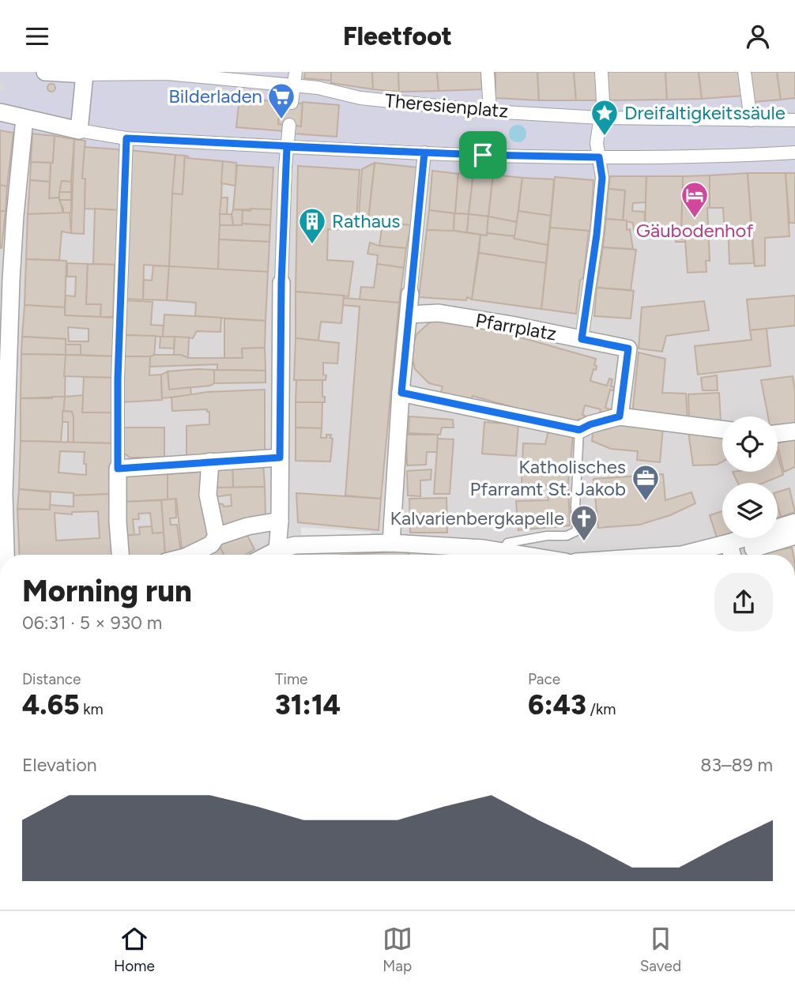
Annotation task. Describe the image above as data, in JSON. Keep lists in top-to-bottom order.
{
  "streets": {
    "street": ["Theresienplatz", "Pfarrplatz"]
  },
  "places": {
    "supermarket": ["Bilderladen"],
    "place": ["Dreifaltigkeitssäule"],
    "hotel": ["Gäubodenhof"],
    "building": ["Rathaus"],
    "office": ["Katholisches Pfarramt St. Jakob"],
    "church": ["Kalvarienbergkapelle"]
  },
  "page": {
    "header": "Fleetfoot",
    "heading": ["Morning run", "06:31 · 5 × 930 m"],
    "stats": [
      ["Distance", "4.65 km"],
      ["Time", "31:14"],
      ["Pace", "6:43 /km"]
    ],
    "chart": ["Elevation", "83–89 m"],
    "tabs": ["Home", "Map", "Saved"]
  }
}
